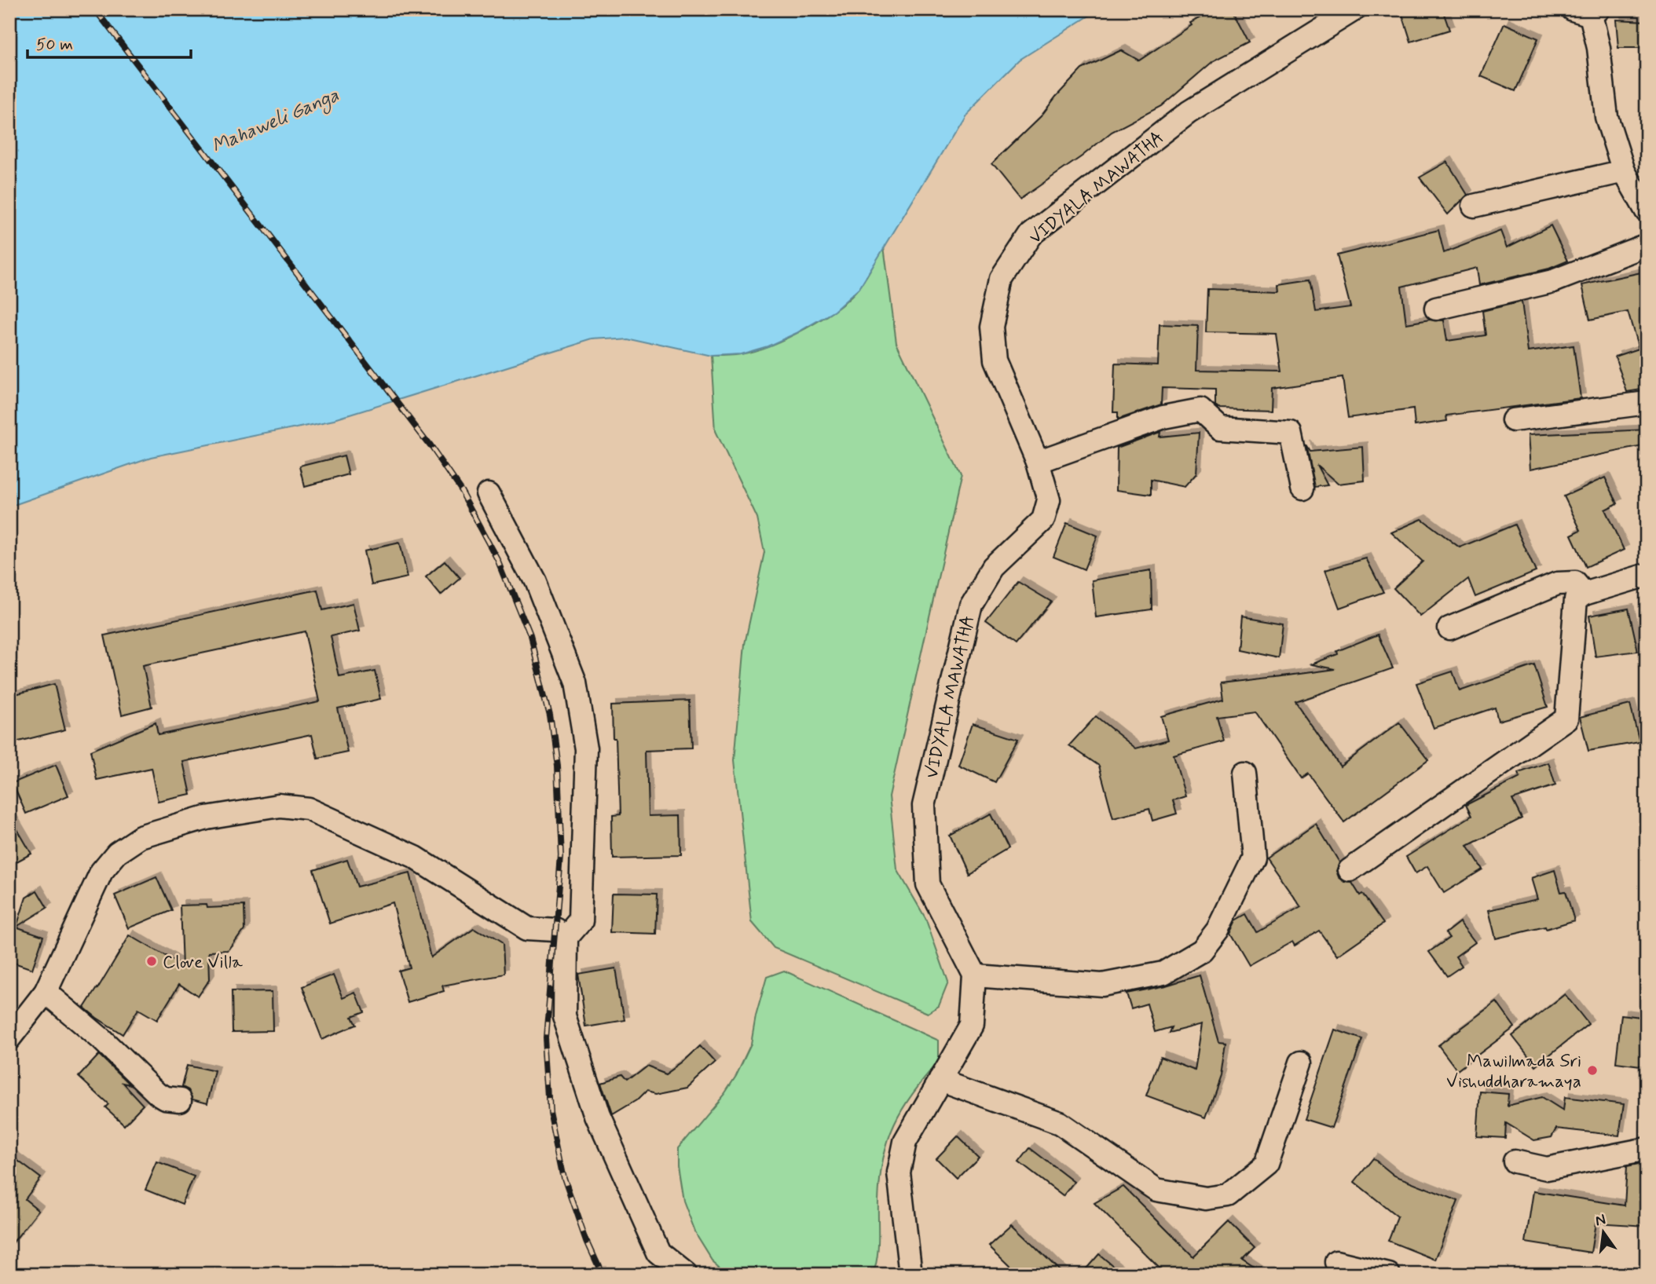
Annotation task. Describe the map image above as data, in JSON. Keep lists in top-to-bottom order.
{
  "streets": {
    "street": ["VIDYALA MAWATHA"]
  },
  "water": ["Mahaweli Ganga"],
  "places": ["Clove Villa", "Mawilmada Sri Vishuddharamaya"],
  "scale_bar": "50 m",
  "north": "top"
}
